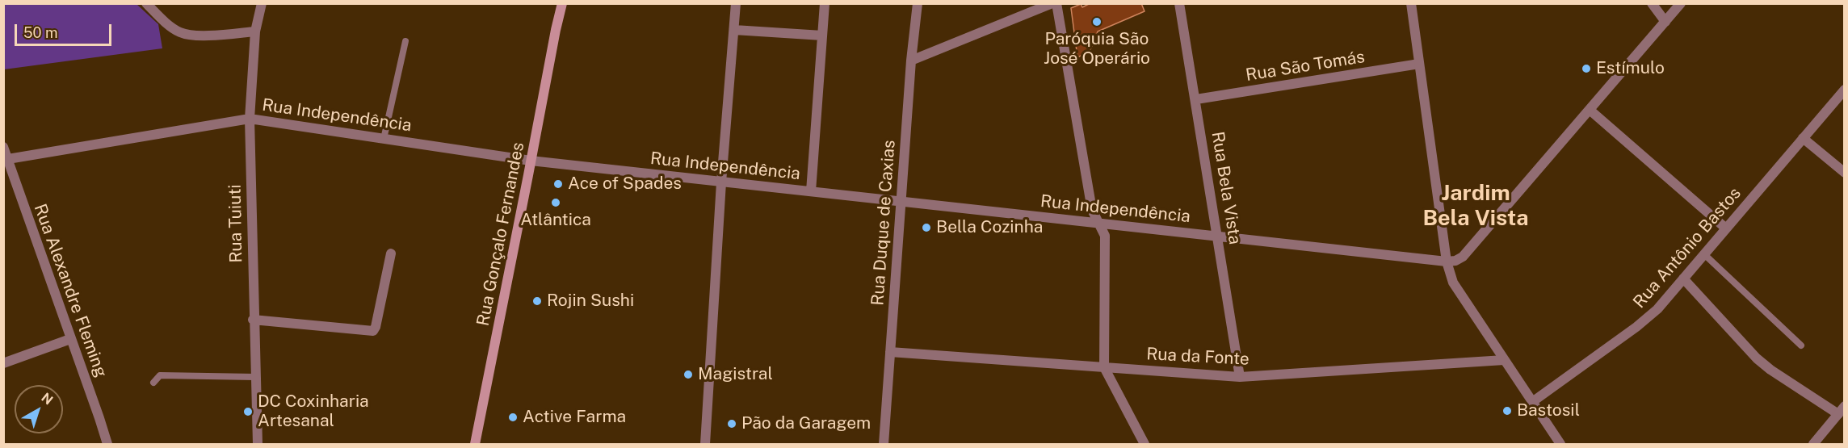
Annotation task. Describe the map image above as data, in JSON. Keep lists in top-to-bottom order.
{
  "streets": {
    "main road": ["Rua Gonçalo Fernandes"],
    "street": [
      "Rua São Tomás",
      "Rua Independência",
      "Rua Bela Vista",
      "Rua Duque de Caxias",
      "Rua Tuiuti",
      "Rua Antônio Bastos",
      "Rua Alexandre Fleming",
      "Rua da Fonte"
    ]
  },
  "crossings": [
    ["Rua São Tomás", "Rua Bela Vista"],
    ["Rua Independência", "Rua Bela Vista"],
    ["Rua Independência", "Rua Duque de Caxias"],
    ["Rua Independência", "Rua Tuiuti"],
    ["Rua Independência", "Rua Gonçalo Fernandes"],
    ["Rua Independência", "Rua Alexandre Fleming"],
    ["Rua Bela Vista", "Rua da Fonte"],
    ["Rua Duque de Caxias", "Rua da Fonte"]
  ],
  "districts": ["Jardim Bela Vista"],
  "places": [
    "Paróquia São José Operário",
    "Estímulo",
    "Ace of Spades",
    "Atlântica",
    "Bella Cozinha",
    "Rojin Sushi",
    "Magistral",
    "Bastosil",
    "DC Coxinharia Artesanal",
    "Active Farma",
    "Pão da Garagem"
  ],
  "scale_bar": "50 m",
  "north": "top right"
}
